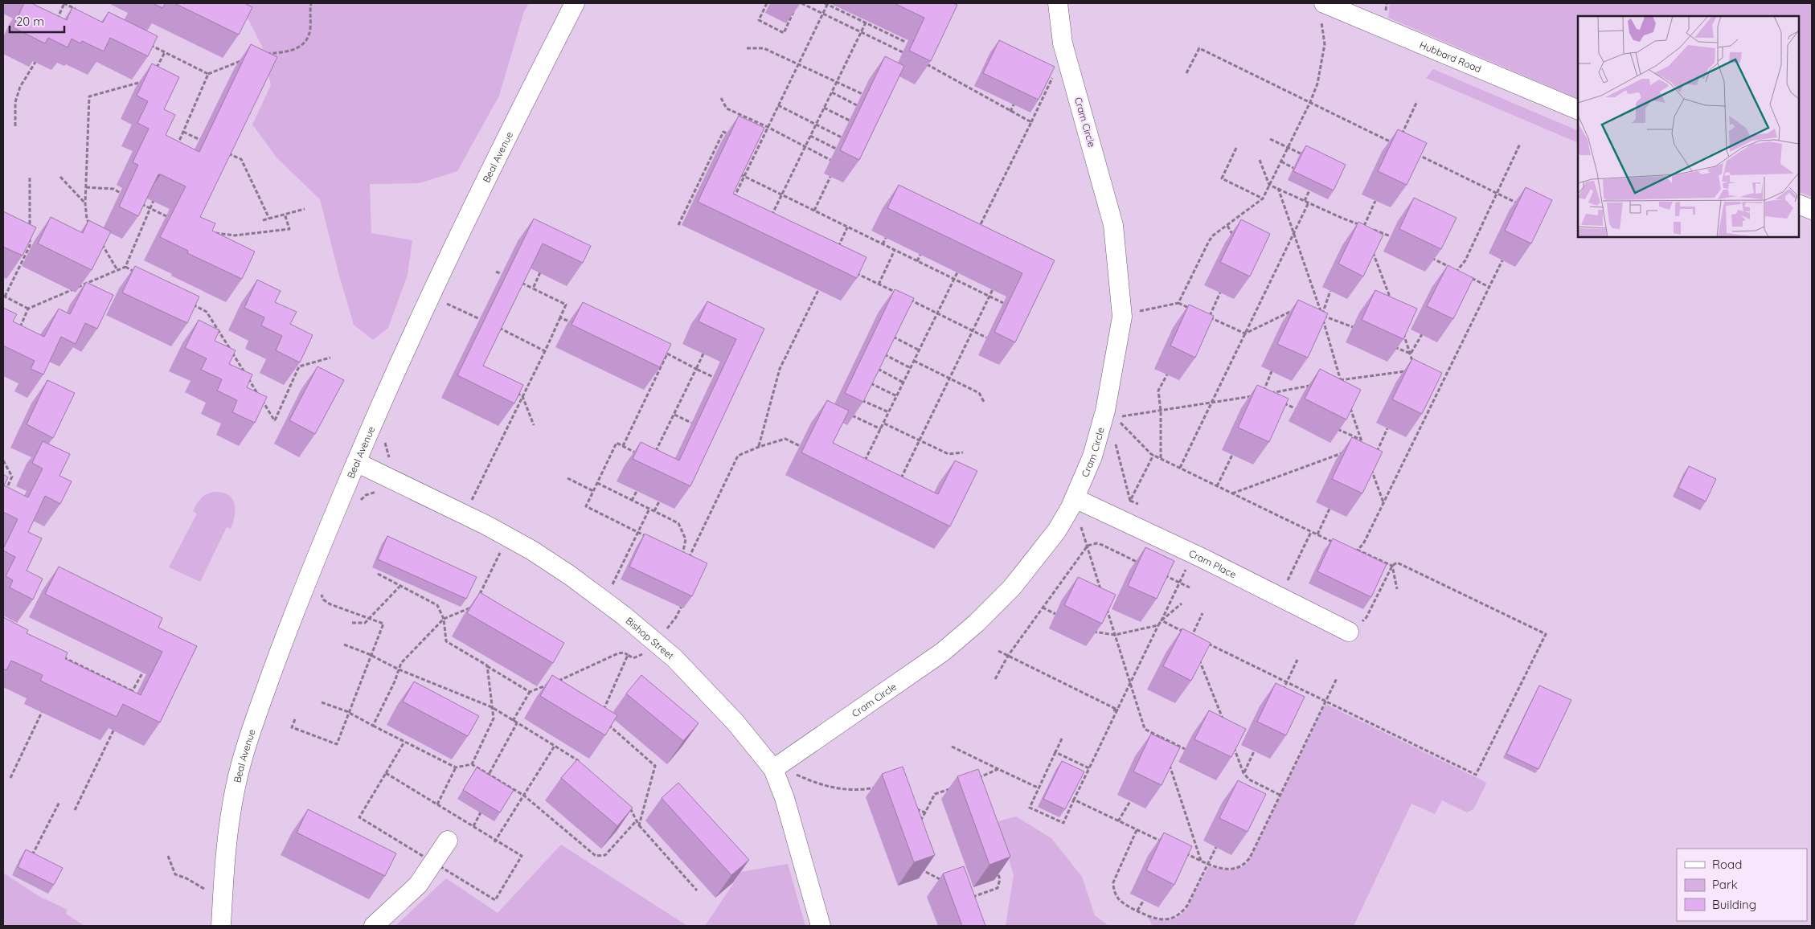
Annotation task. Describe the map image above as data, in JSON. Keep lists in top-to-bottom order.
{
  "streets": {
    "street": [
      "Hubbard Road",
      "Cram Circle",
      "Beal Avenue",
      "Cram Place",
      "Bishop Street"
    ]
  },
  "crossings": [
    ["Cram Circle", "Cram Place"],
    ["Cram Circle", "Bishop Street"],
    ["Beal Avenue", "Bishop Street"]
  ],
  "legend": ["Road", "Park", "Building"],
  "scale_bar": "20 m"
}
